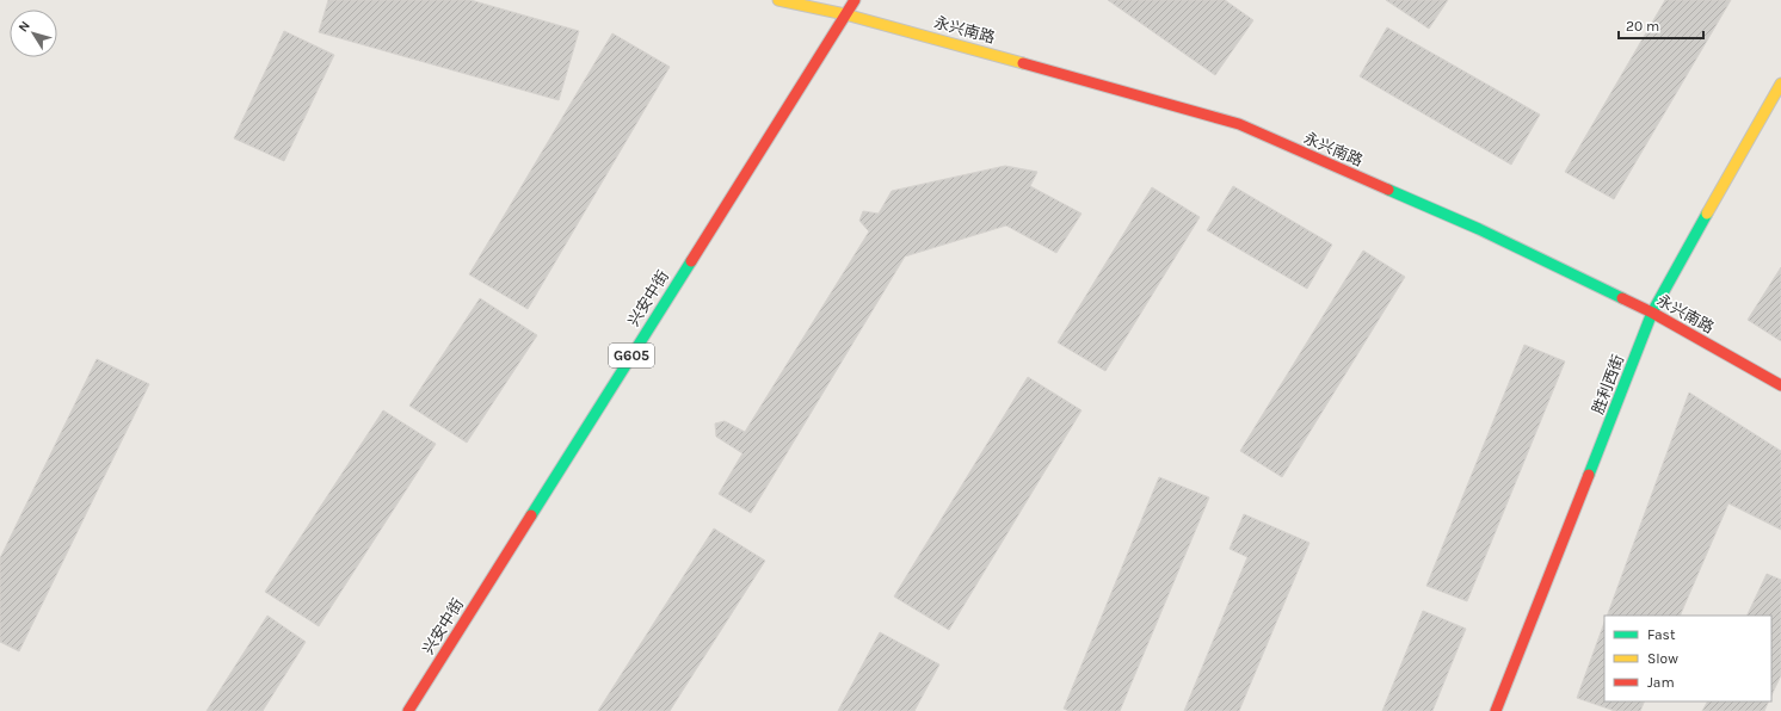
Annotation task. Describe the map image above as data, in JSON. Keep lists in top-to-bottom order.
{
  "streets": {
    "main road": [
      "永兴南路",
      "兴安中街",
      "G605",
      "胜利西街"
    ]
  },
  "crossings": [
    ["永兴南路", "兴安中街"],
    ["永兴南路", "胜利西街"]
  ],
  "legend": ["Fast", "Slow", "Jam"],
  "scale_bar": "20 m",
  "north": "top left"
}
